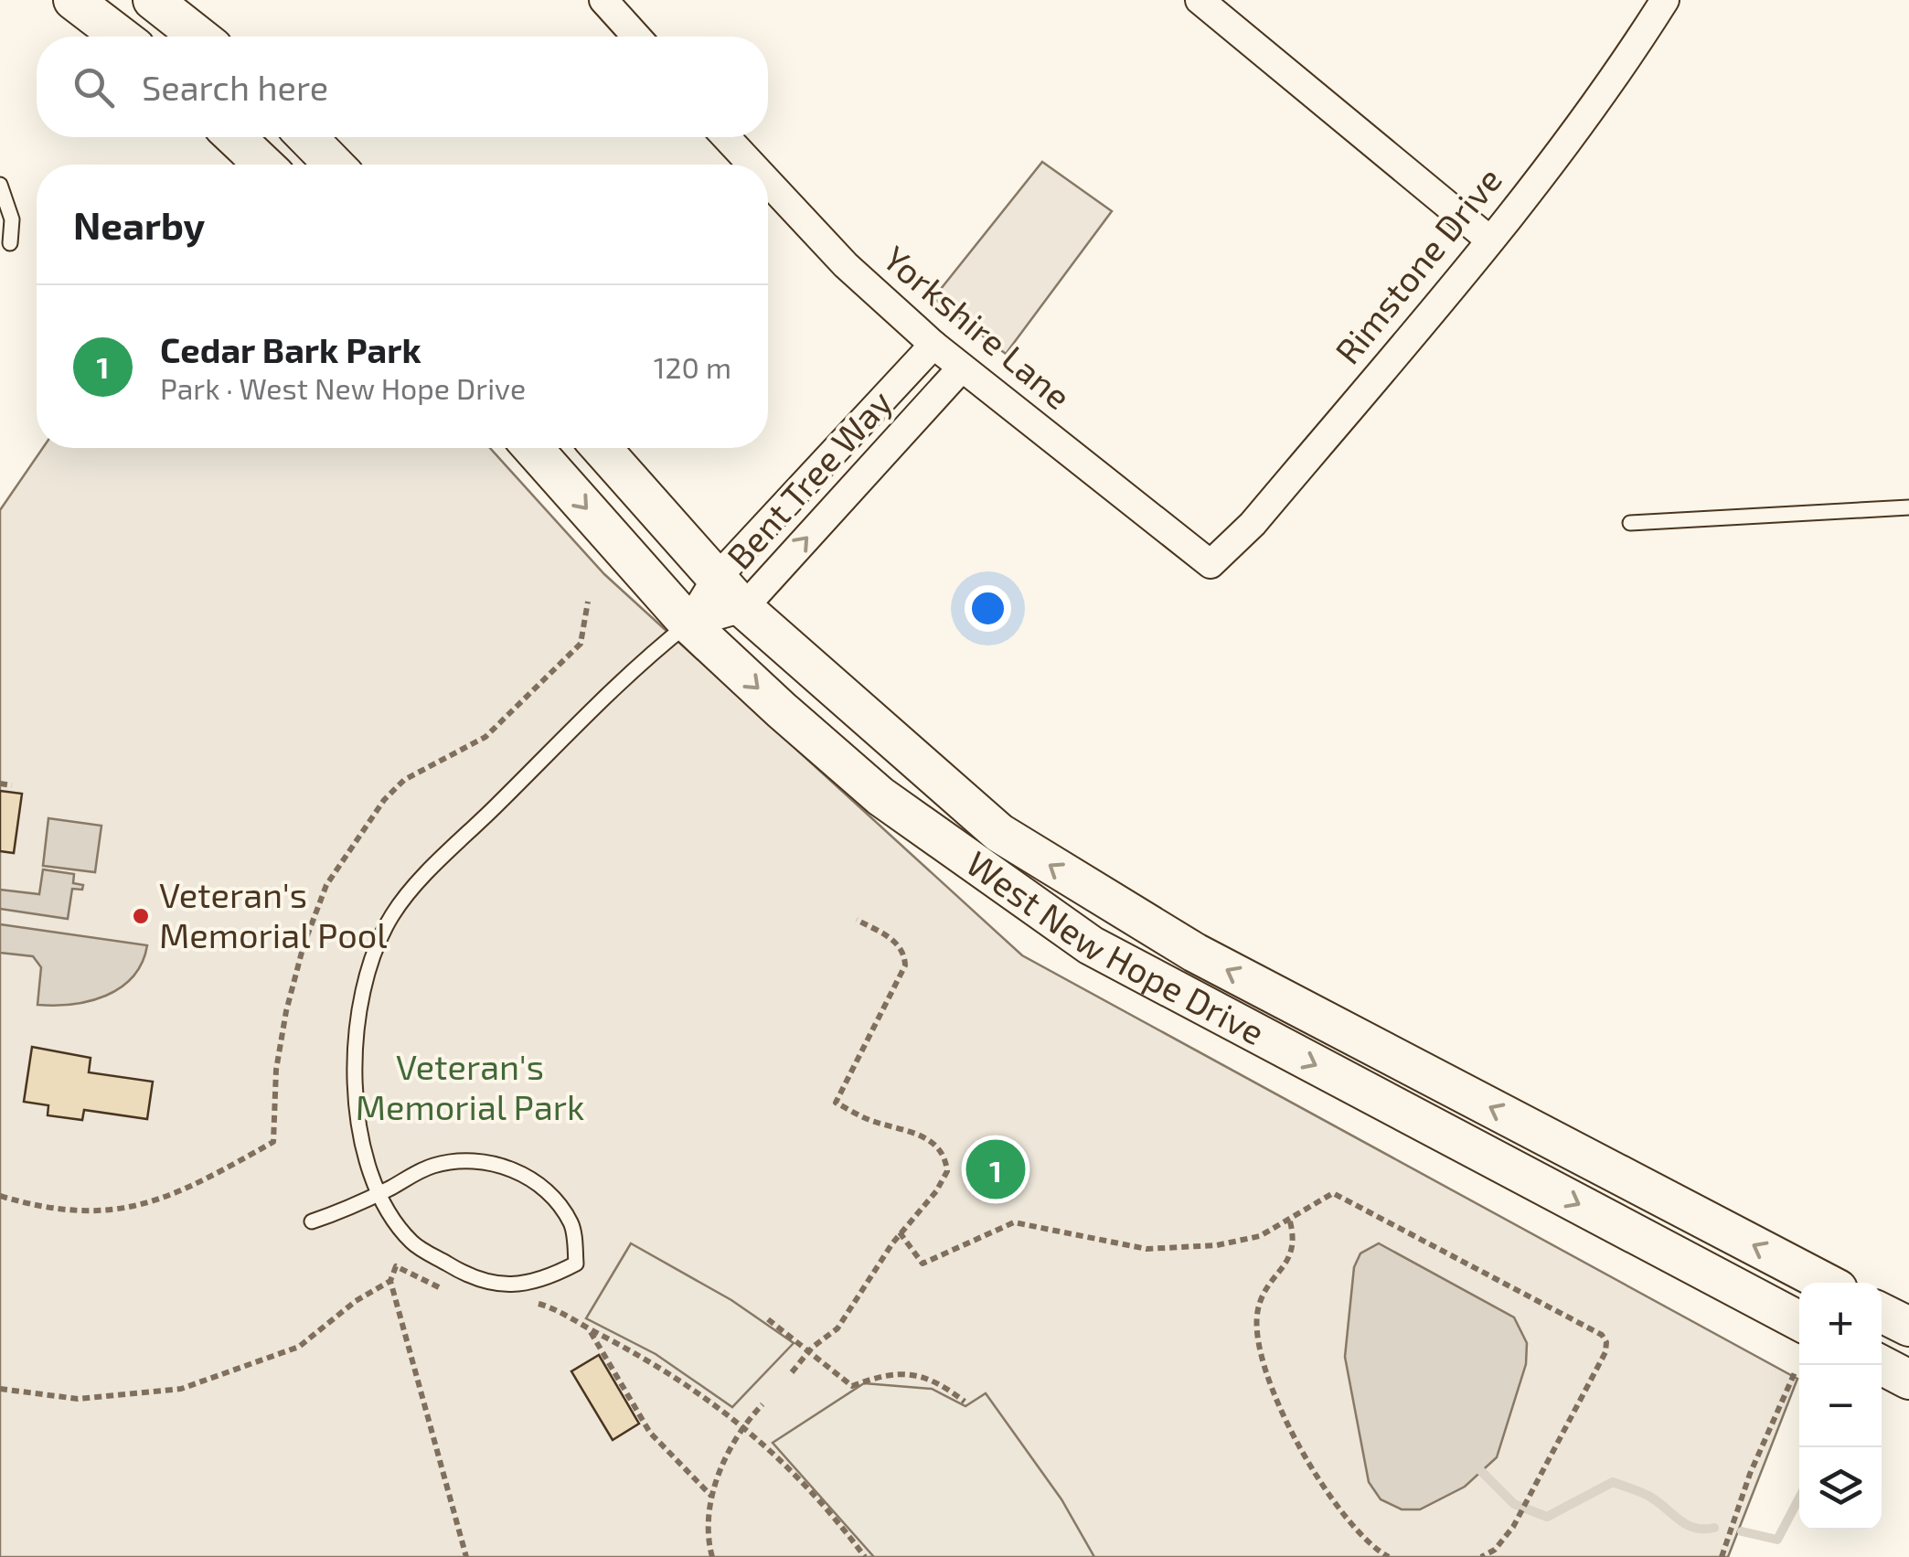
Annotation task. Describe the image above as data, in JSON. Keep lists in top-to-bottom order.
{
  "streets": {
    "main road": ["West New Hope Drive"],
    "street": ["Rimstone Drive", "Yorkshire Lane", "Bent Tree Way"]
  },
  "crossings": [
    ["Rimstone Drive", "Yorkshire Lane"],
    ["Yorkshire Lane", "Bent Tree Way"],
    ["Bent Tree Way", "West New Hope Drive"]
  ],
  "parks": ["Veteran's Memorial Park"],
  "places": ["Veteran's Memorial Pool"],
  "page": {
    "search": "Search here",
    "heading": "Nearby",
    "list": [
      {
        "mark": "1",
        "name": "Cedar Bark Park",
        "note": "Park · West New Hope Drive",
        "value": "120 m"
      }
    ],
    "pins": "1",
    "map_buttons": ["+", "−"]
  }
}
